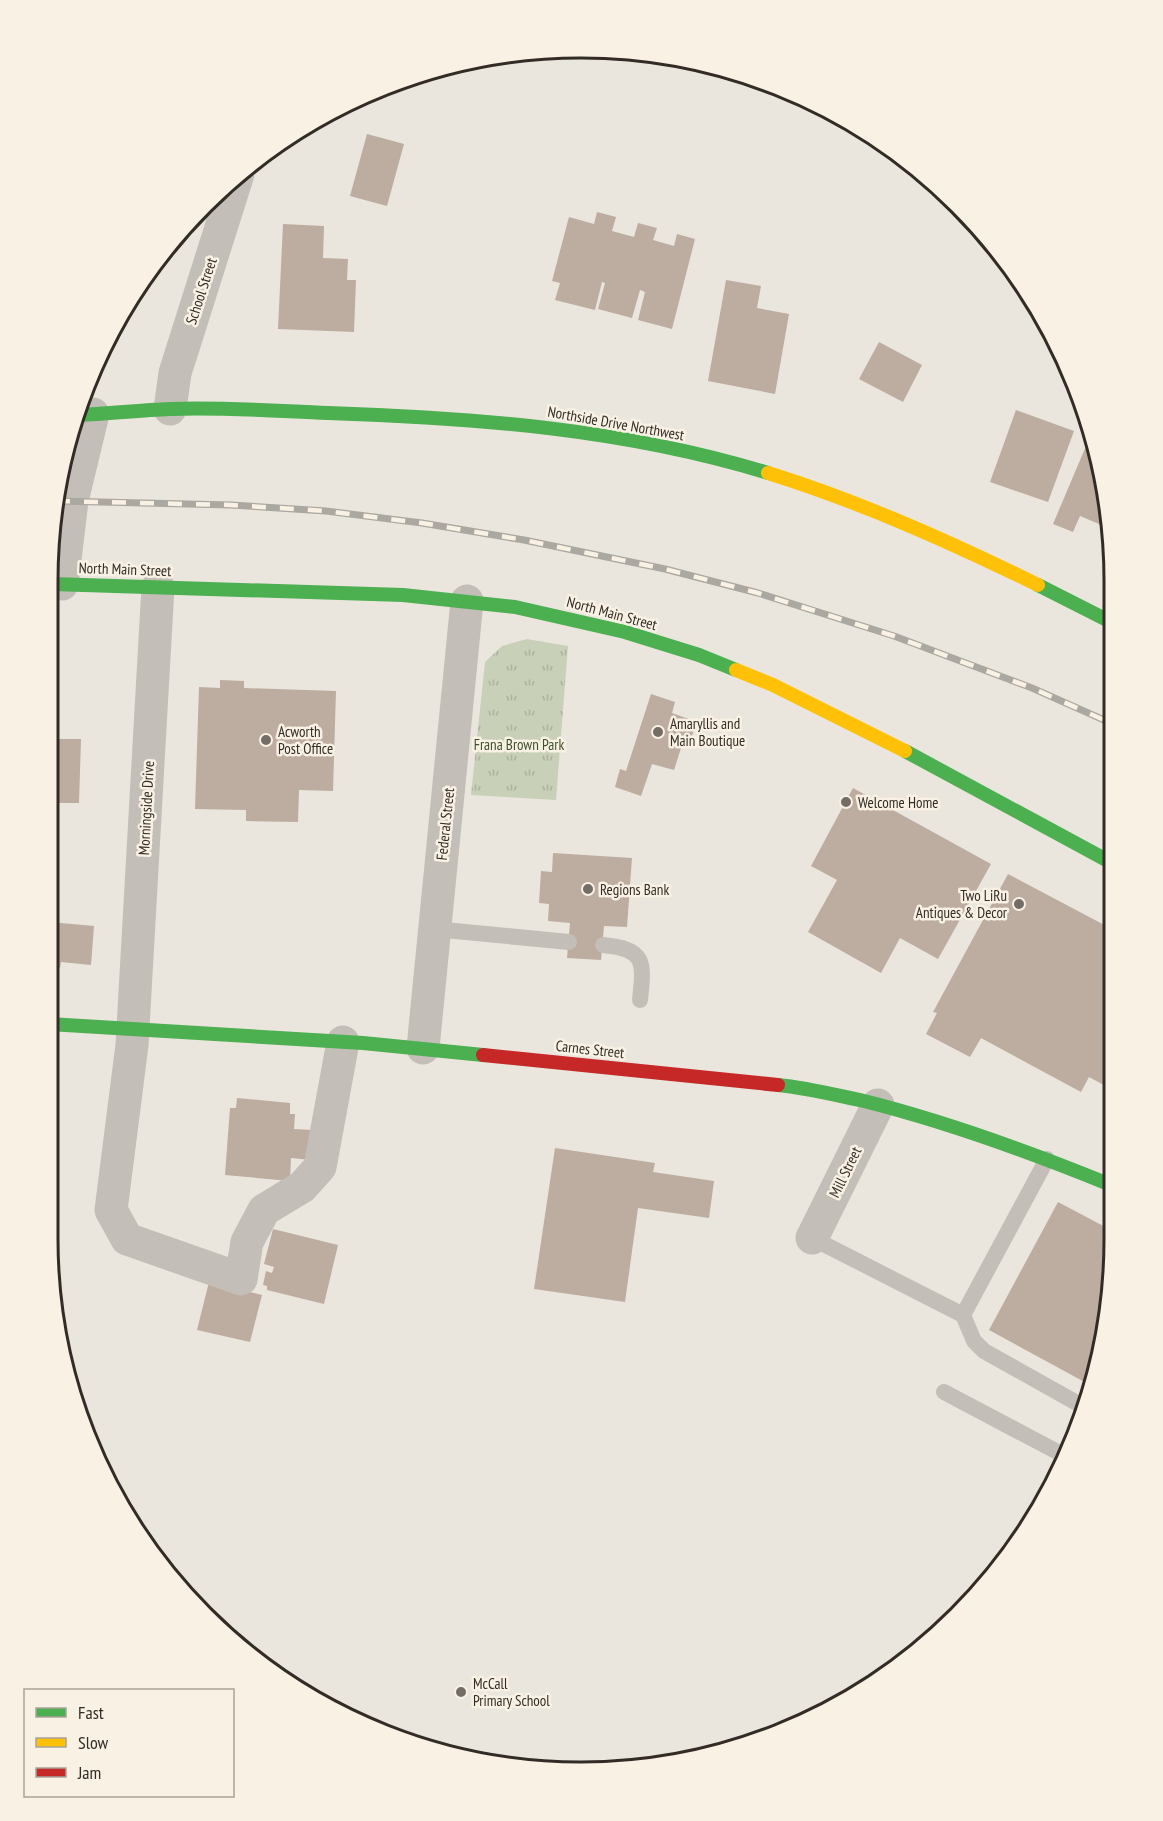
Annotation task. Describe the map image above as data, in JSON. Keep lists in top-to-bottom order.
{
  "streets": {
    "street": [
      "School Street",
      "Northside Drive Northwest",
      "North Main Street",
      "Morningside Drive",
      "Federal Street",
      "Carnes Street",
      "Mill Street"
    ]
  },
  "crossings": [
    ["School Street", "Northside Drive Northwest"],
    ["North Main Street", "Morningside Drive"],
    ["North Main Street", "Federal Street"],
    ["Morningside Drive", "Carnes Street"],
    ["Federal Street", "Carnes Street"],
    ["Carnes Street", "Mill Street"]
  ],
  "parks": ["Frana Brown Park"],
  "places": [
    "Amaryllis and Main Boutique",
    "Acworth Post Office",
    "Welcome Home",
    "Regions Bank",
    "Two LiRu Antiques & Decor",
    "McCall Primary School"
  ],
  "legend": ["Fast", "Slow", "Jam"]
}
